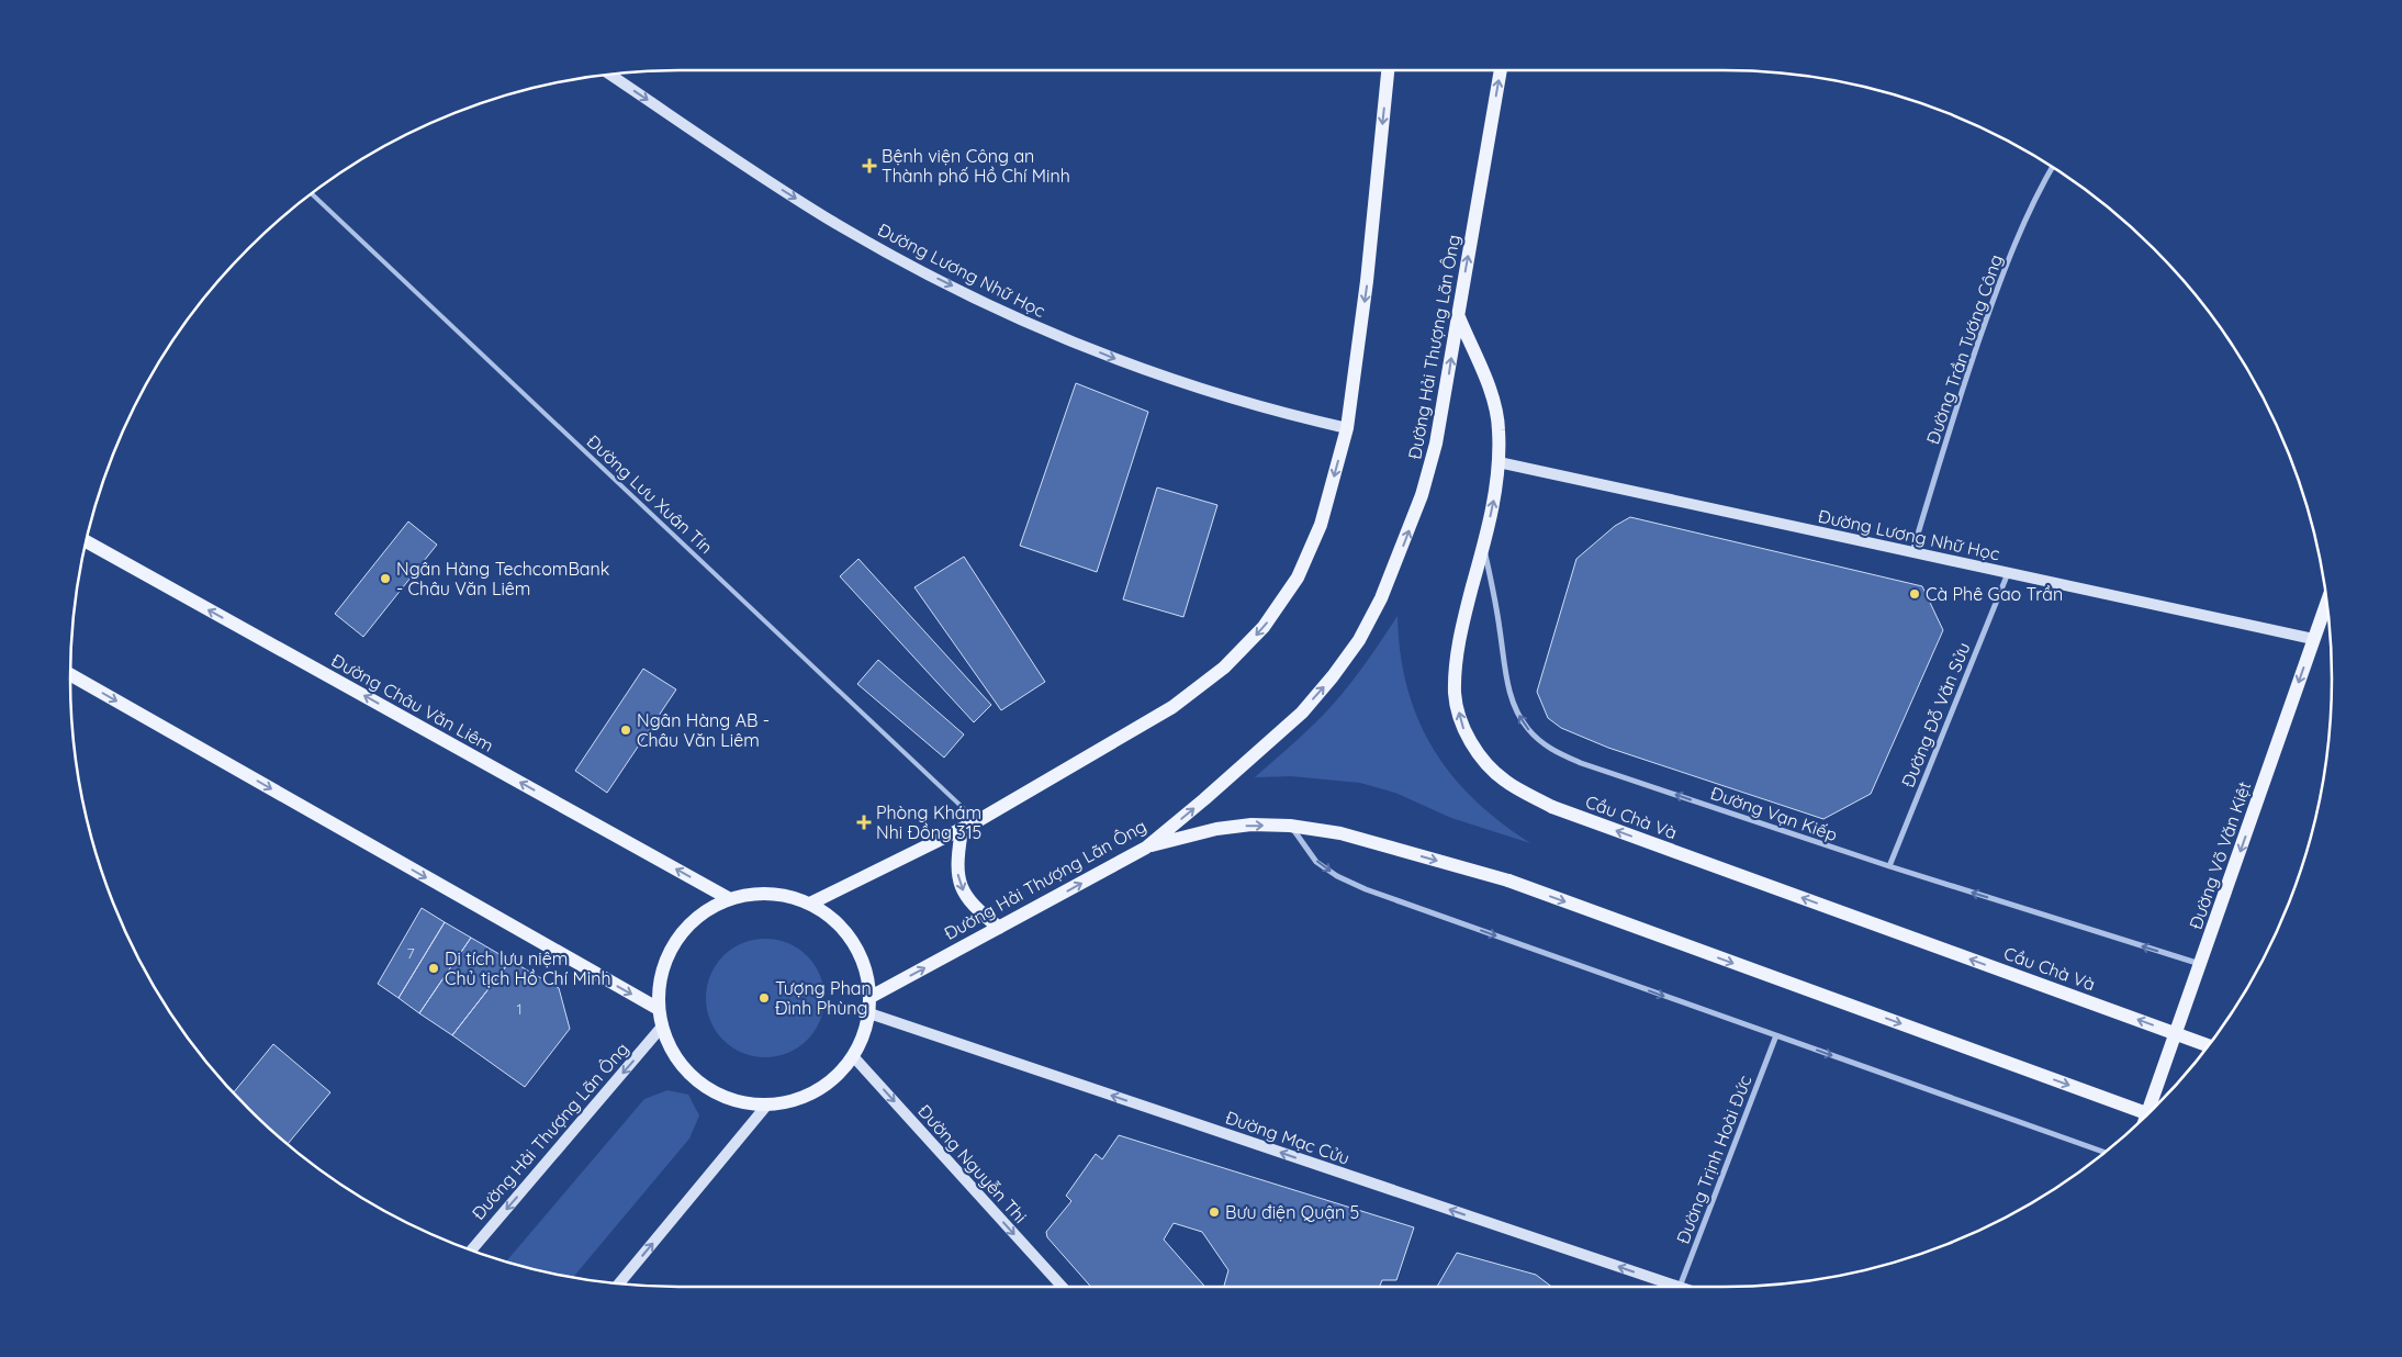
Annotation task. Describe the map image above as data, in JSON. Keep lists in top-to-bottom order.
{
  "streets": {
    "main road": [
      "Đường Hải Thượng Lãn Ông",
      "Đường Châu Văn Liêm",
      "Cầu Chà Và",
      "Đường Võ Văn Kiệt"
    ],
    "street": [
      "Đường Lương Nhữ Học",
      "Đường Trần Tướng Công",
      "Đường Đỗ Văn Sửu",
      "Đường Vạn Kiếp",
      "Đường Mạc Cửu",
      "Đường Trịnh Hoài Đức",
      "Đường Nguyễn Thi"
    ],
    "lane": ["Đường Lưu Xuân Tín"]
  },
  "crossings": [
    ["Đường Lương Nhữ Học", "Đường Trần Tướng Công"],
    ["Đường Lương Nhữ Học", "Đường Đỗ Văn Sửu"],
    ["Đường Lương Nhữ Học", "Cầu Chà Và"],
    ["Đường Lương Nhữ Học", "Đường Võ Văn Kiệt"],
    ["Đường Hải Thượng Lãn Ông", "Cầu Chà Và"],
    ["Đường Đỗ Văn Sửu", "Đường Vạn Kiếp"],
    ["Đường Vạn Kiếp", "Cầu Chà Và"],
    ["Đường Vạn Kiếp", "Đường Võ Văn Kiệt"]
  ],
  "one_way": [
    "Đường Lương Nhữ Học",
    "Đường Châu Văn Liêm",
    "Đường Vạn Kiếp",
    "Đường Võ Văn Kiệt",
    "Đường Mạc Cửu",
    "Đường Nguyễn Thi"
  ],
  "places": {
    "health": ["Bệnh viện Công an Thành phố Hồ Chí Minh", "Phòng Khám Nhi Đồng 315"],
    "other": [
      "Ngân Hàng TechcomBank - Châu Văn Liêm",
      "Cà Phê Gao Trần",
      "Ngân Hàng AB - Châu Văn Liêm",
      "Di tích lưu niệm Chủ tịch Hồ Chí Minh",
      "Tượng Phan Đình Phùng",
      "Bưu điện Quận 5"
    ]
  },
  "house_numbers": ["7", "1"]
}
